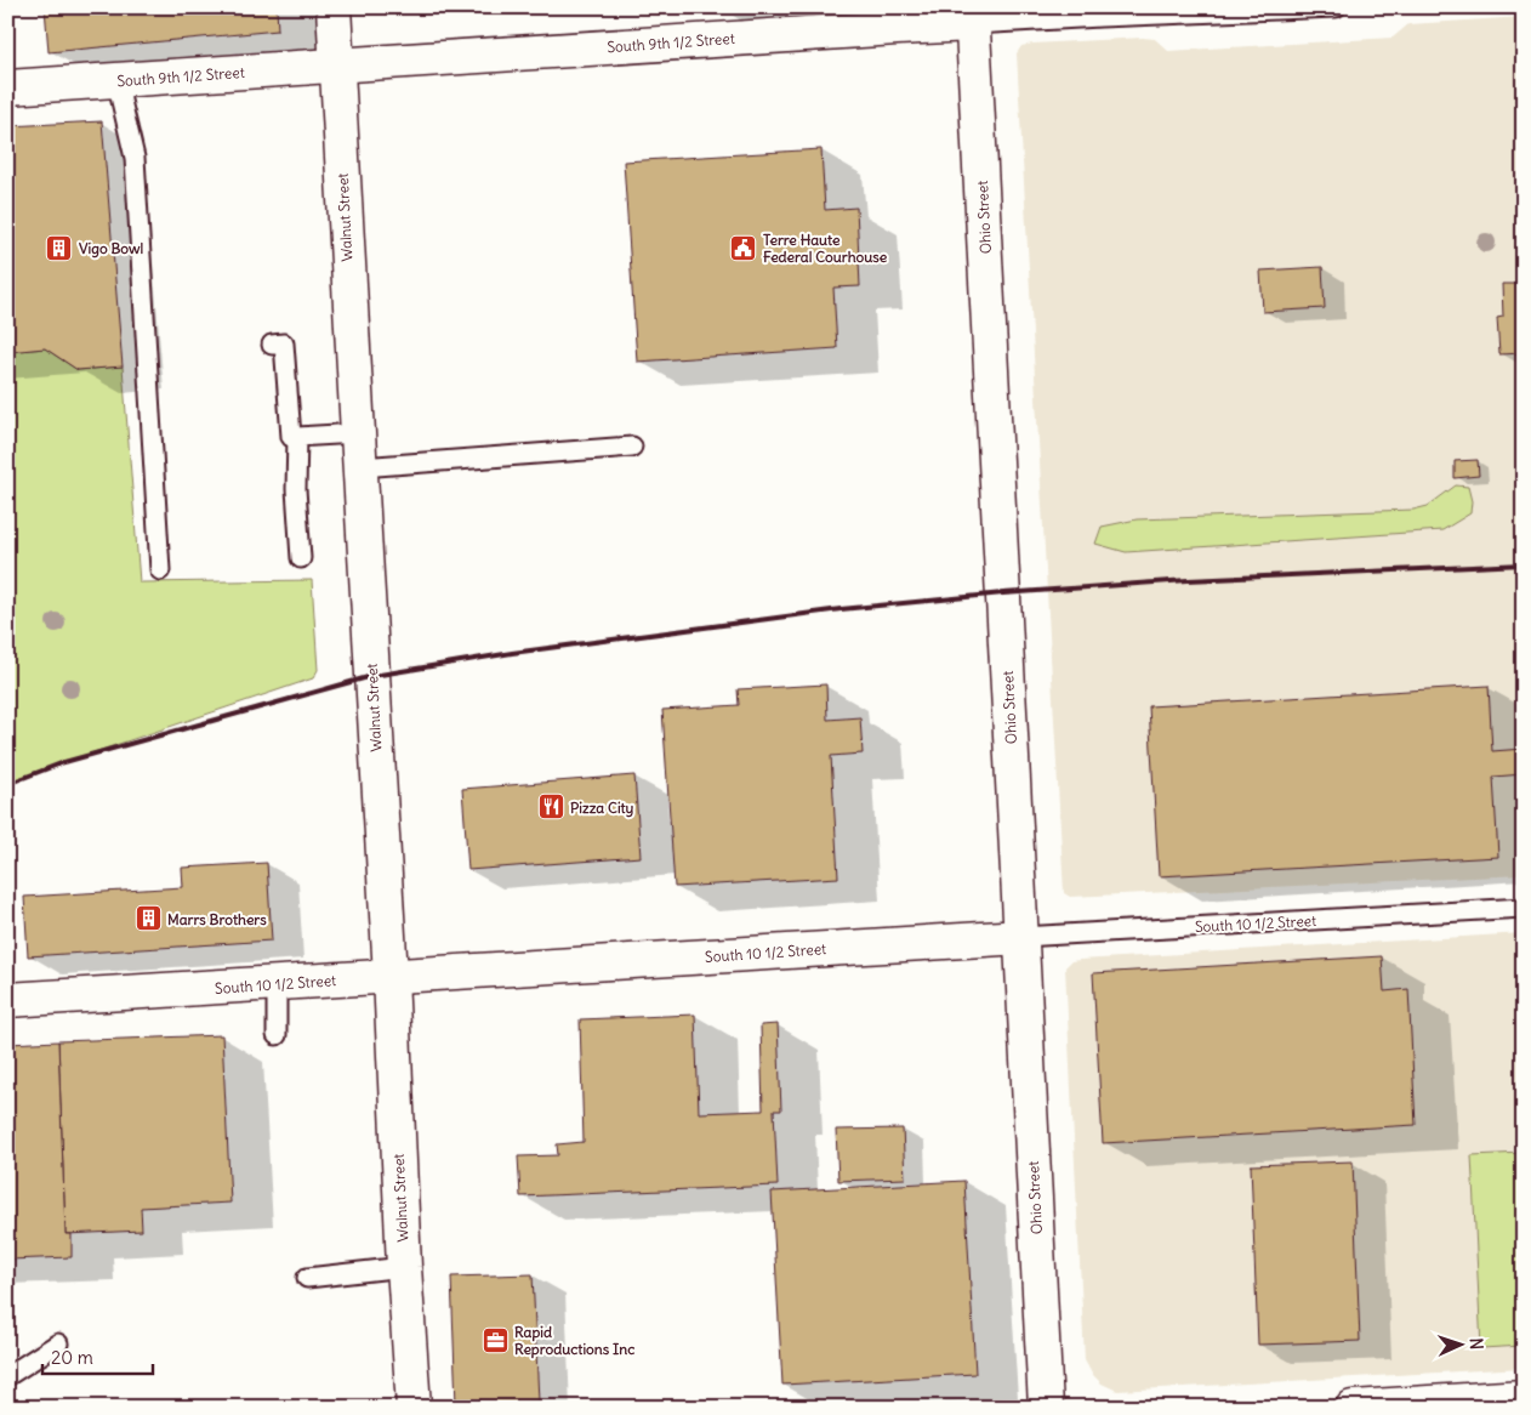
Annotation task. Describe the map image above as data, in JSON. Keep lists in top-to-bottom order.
{
  "streets": {
    "street": [
      "South 9th 1/2 Street",
      "Walnut Street",
      "Ohio Street",
      "South 10 1/2 Street"
    ]
  },
  "crossings": [
    ["South 9th 1/2 Street", "Walnut Street"],
    ["South 9th 1/2 Street", "Ohio Street"],
    ["Walnut Street", "South 10 1/2 Street"],
    ["Ohio Street", "South 10 1/2 Street"]
  ],
  "places": {
    "building": ["Vigo Bowl", "Marrs Brothers"],
    "public building": ["Terre Haute Federal Courhouse"],
    "restaurant": ["Pizza City"],
    "office": ["Rapid Reproductions Inc"]
  },
  "scale_bar": "20 m",
  "north": "right"
}
